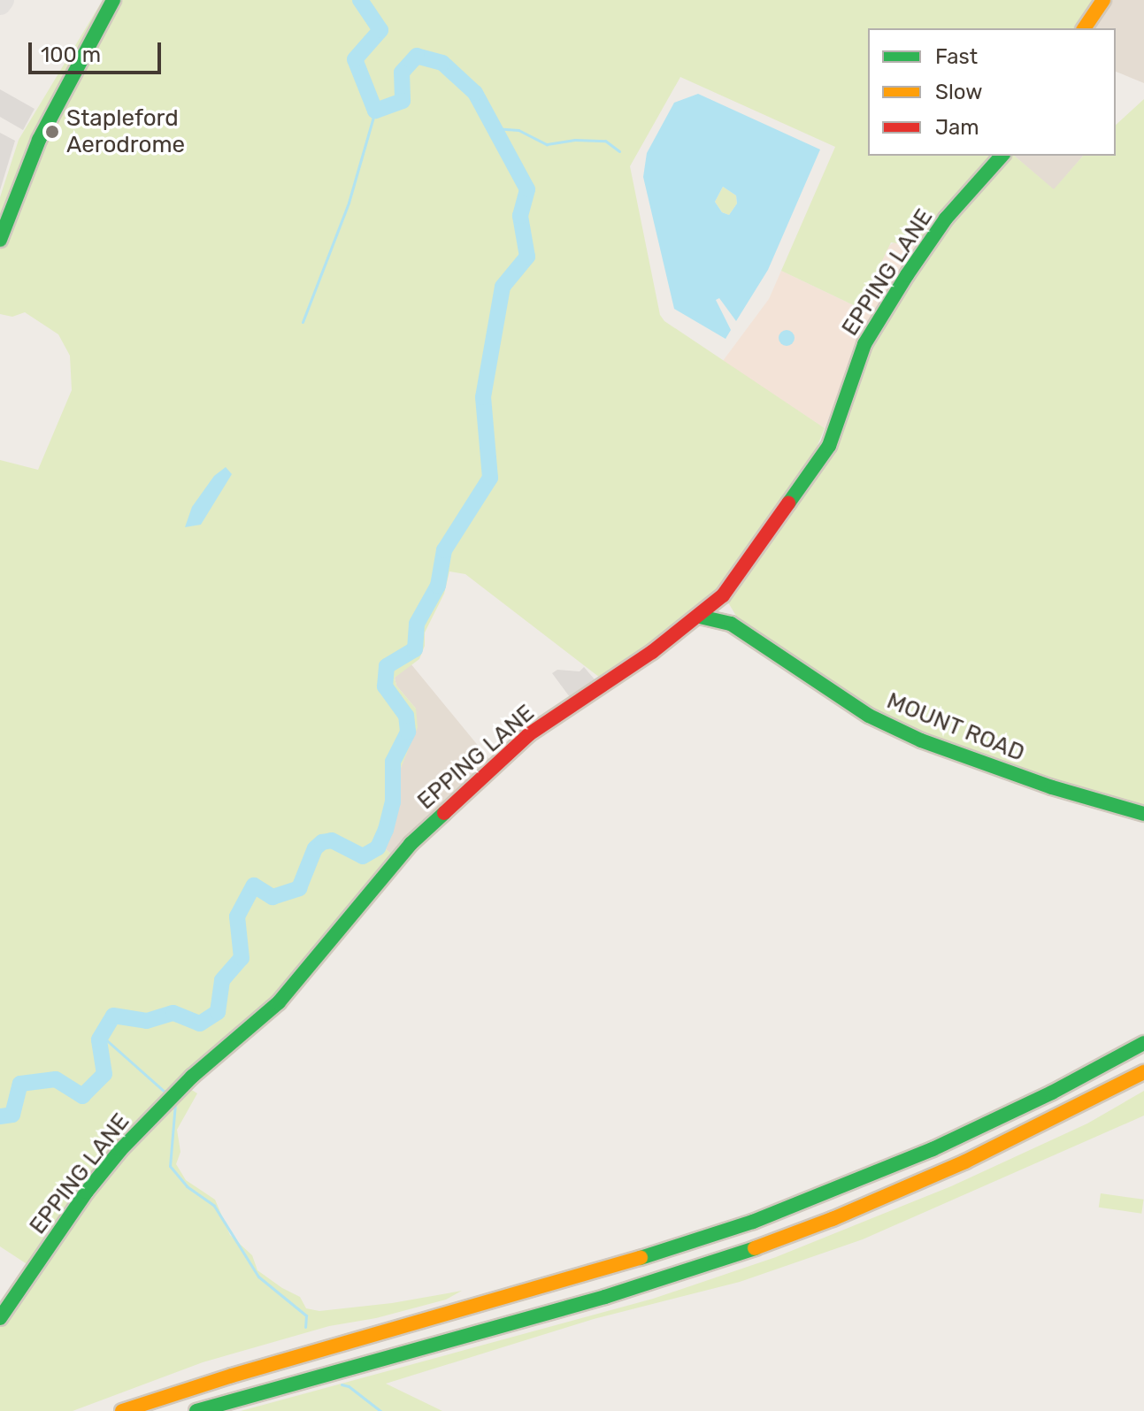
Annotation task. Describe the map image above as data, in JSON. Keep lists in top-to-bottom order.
{
  "streets": {
    "main road": ["EPPING LANE", "MOUNT ROAD"]
  },
  "crossings": [
    ["EPPING LANE", "MOUNT ROAD"]
  ],
  "places": ["Stapleford Aerodrome"],
  "legend": ["Fast", "Slow", "Jam"],
  "scale_bar": "100 m"
}
